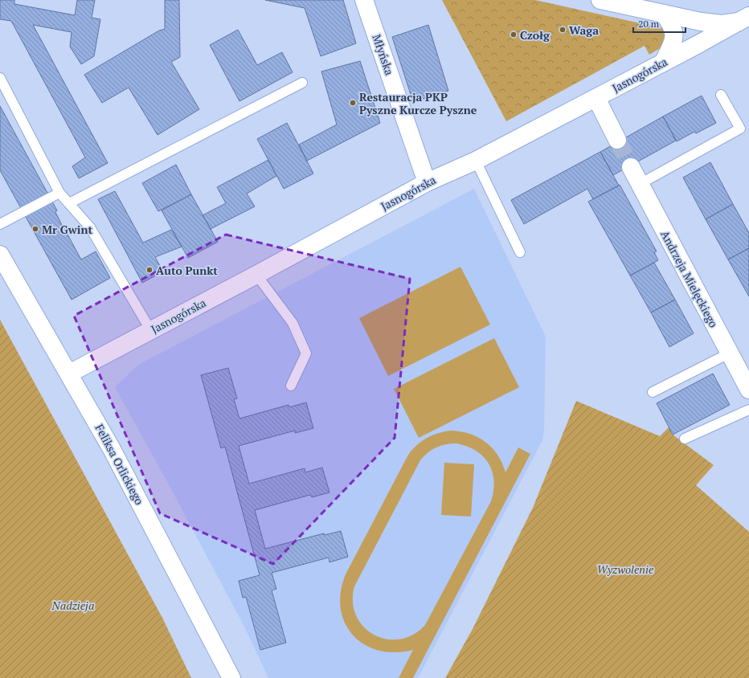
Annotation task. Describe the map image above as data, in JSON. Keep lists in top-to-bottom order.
{
  "streets": {
    "street": [
      "Młyńska",
      "Jasnogórska",
      "Andrzeja Mielęckiego",
      "Feliksa Orlickiego"
    ]
  },
  "crossings": [
    ["Młyńska", "Jasnogórska"],
    ["Jasnogórska", "Feliksa Orlickiego"]
  ],
  "parks": ["Wyzwolenie", "Nadzieja"],
  "places": [
    "Waga",
    "Czołg",
    "Restauracja PKP Pyszne Kurcze Pyszne",
    "Mr Gwint",
    "Auto Punkt"
  ],
  "scale_bar": "20 m"
}
